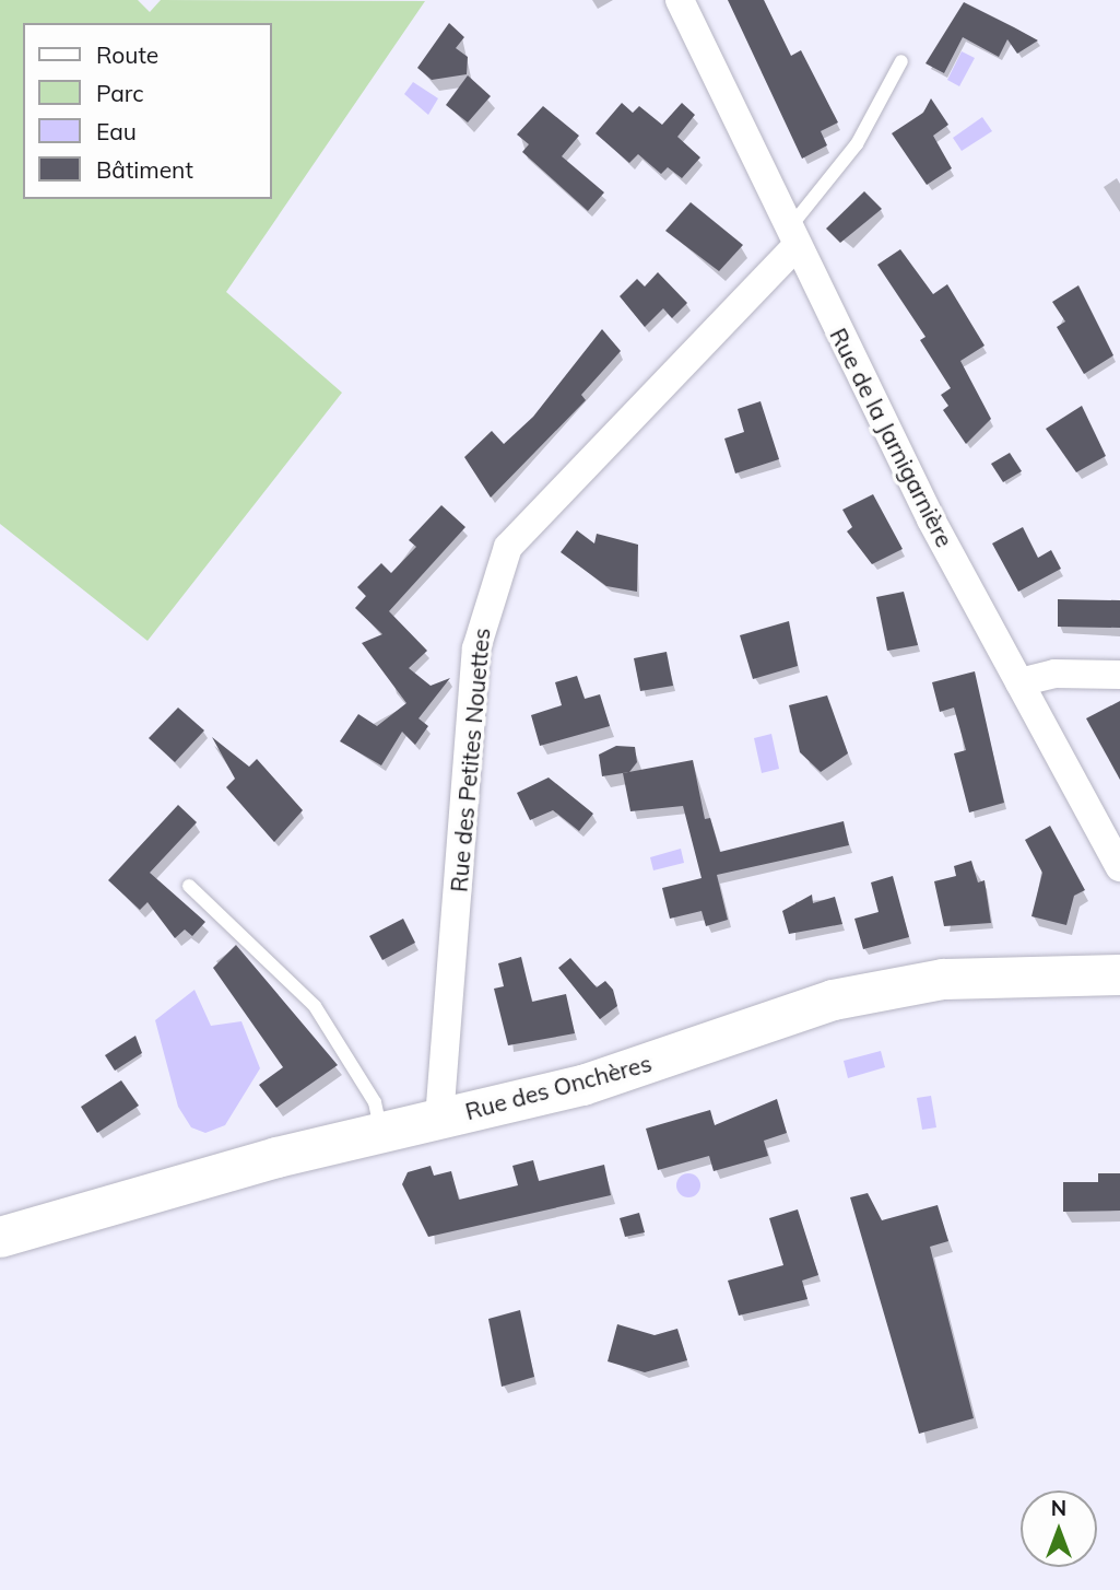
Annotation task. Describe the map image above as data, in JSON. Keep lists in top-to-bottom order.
{
  "streets": {
    "street": ["Rue de la Jarnigarnière", "Rue des Petites Nouettes", "Rue des Onchères"]
  },
  "crossings": [
    ["Rue de la Jarnigarnière", "Rue des Petites Nouettes"],
    ["Rue des Petites Nouettes", "Rue des Onchères"]
  ],
  "legend": [
    "Route",
    "Parc",
    "Eau",
    "Bâtiment"
  ],
  "north": "top"
}
